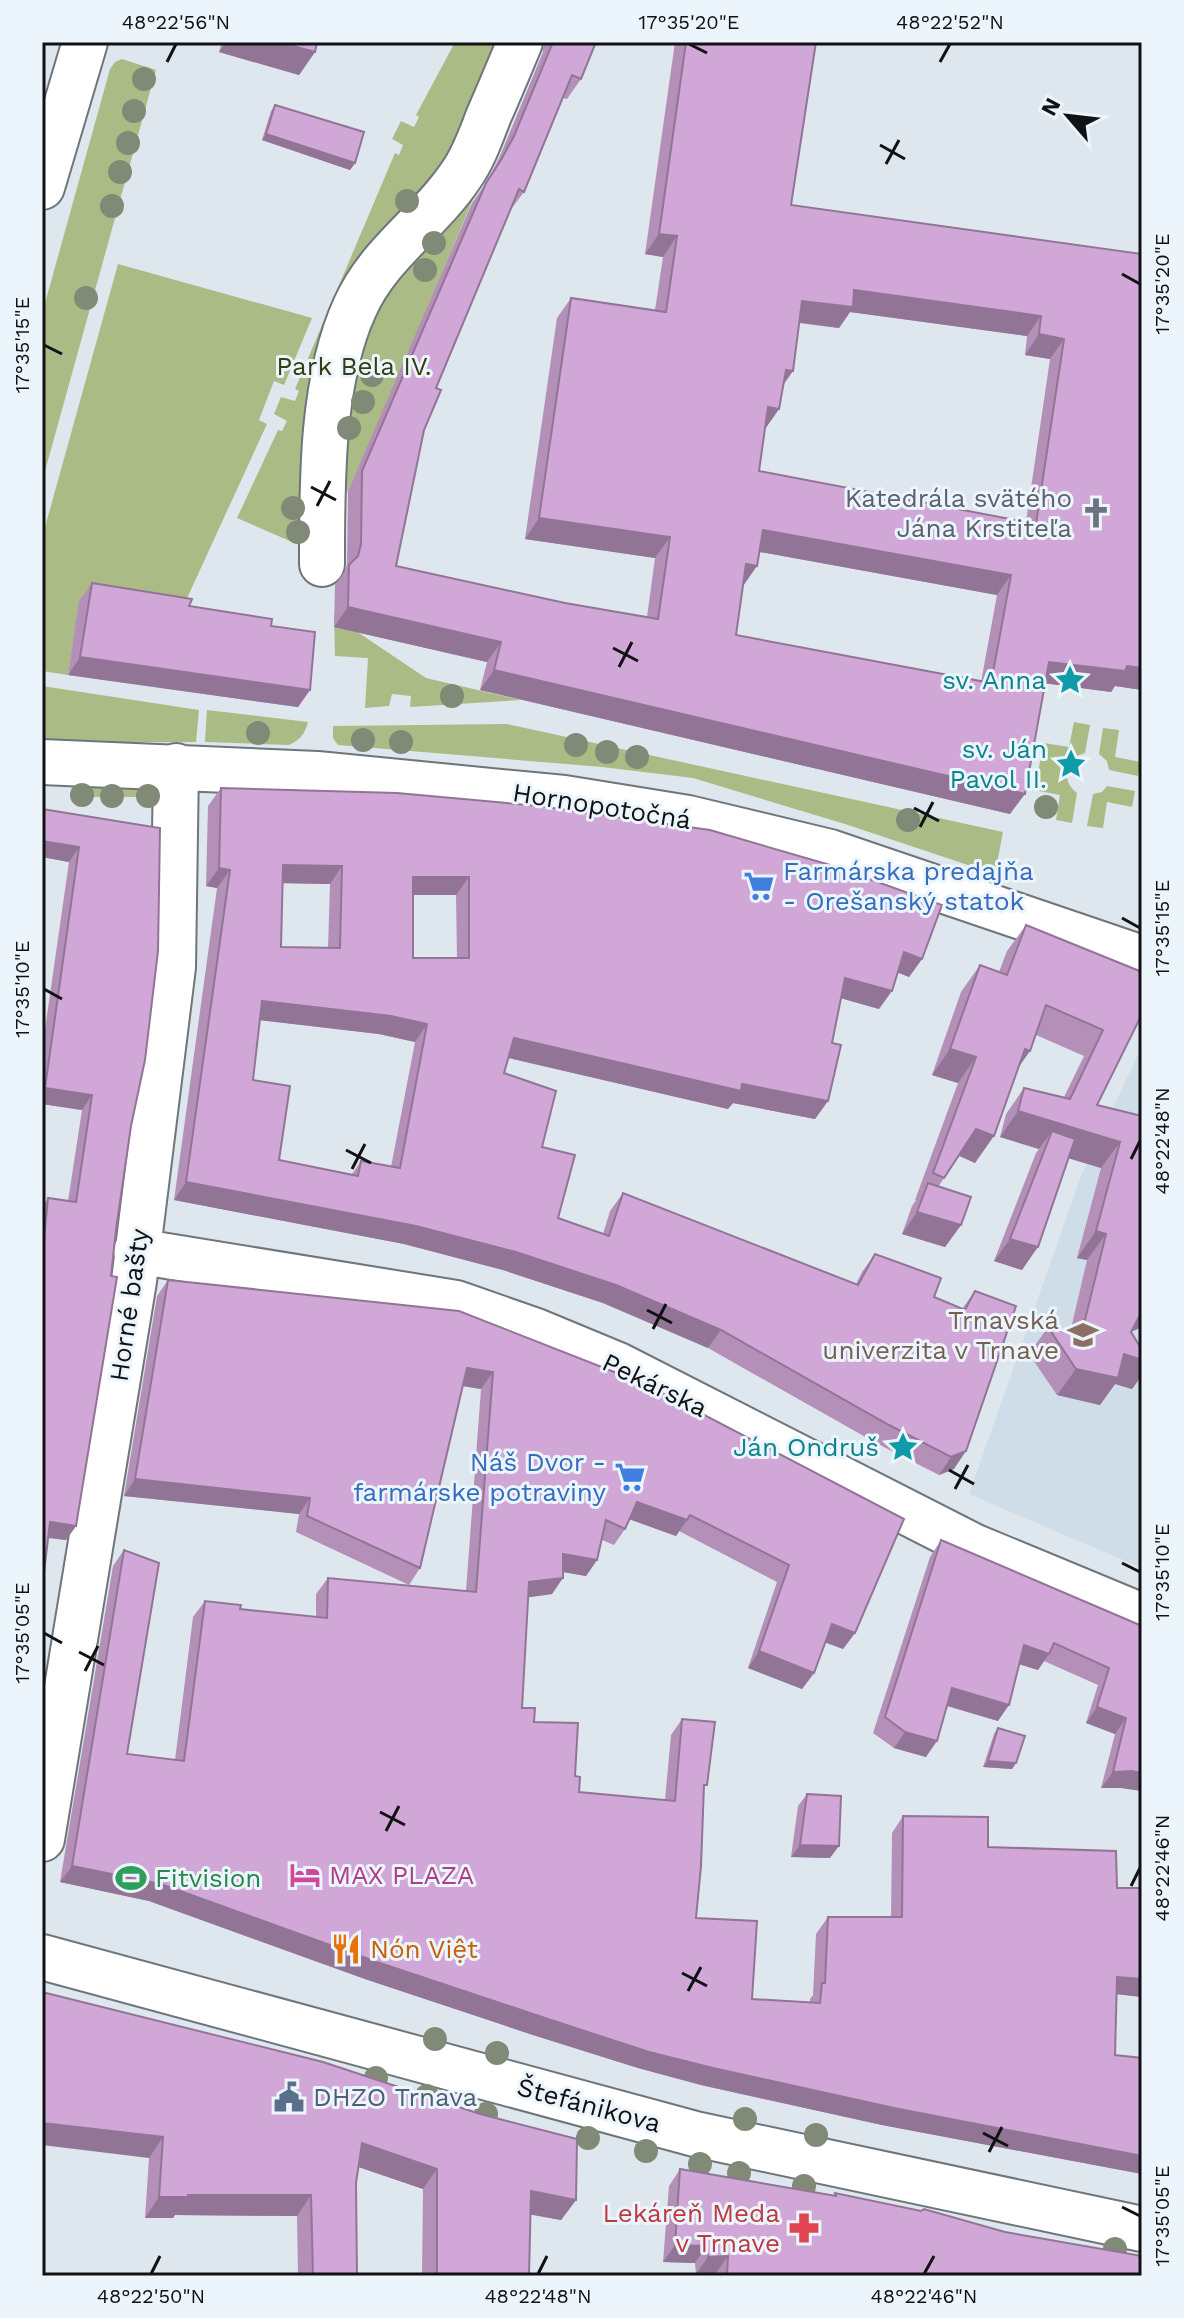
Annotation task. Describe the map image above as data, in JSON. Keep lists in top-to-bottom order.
{
  "streets": {
    "street": [
      "Hornopotočná",
      "Horné bašty",
      "Pekárska",
      "Štefánikova"
    ]
  },
  "crossings": [
    ["Hornopotočná", "Horné bašty"],
    ["Horné bašty", "Pekárska"]
  ],
  "parks": ["Park Bela IV."],
  "places": {
    "church": ["Katedrála svätého Jána Krstiteľa"],
    "place": ["sv. Anna", "sv. Ján Pavol II.", "Ján Ondruš"],
    "supermarket": ["Farmárska predajňa - Orešanský statok", "Náš Dvor - farmárske potraviny"],
    "school or university": ["Trnavská univerzita v Trnave"],
    "hotel": ["MAX PLAZA"],
    "sports": ["Fitvision"],
    "restaurant": ["Nón Việt"],
    "public building": ["DHZO Trnava"],
    "pharmacy": ["Lekáreň Meda v Trnave"]
  },
  "north": "top left",
  "coordinates": [
    "48°22'56\"N",
    "17°35'20\"E",
    "48°22'52\"N",
    "17°35'15\"E",
    "17°35'10\"E",
    "48°22'48\"N",
    "17°35'05\"E",
    "48°22'46\"N",
    "48°22'50\"N"
  ]
}
